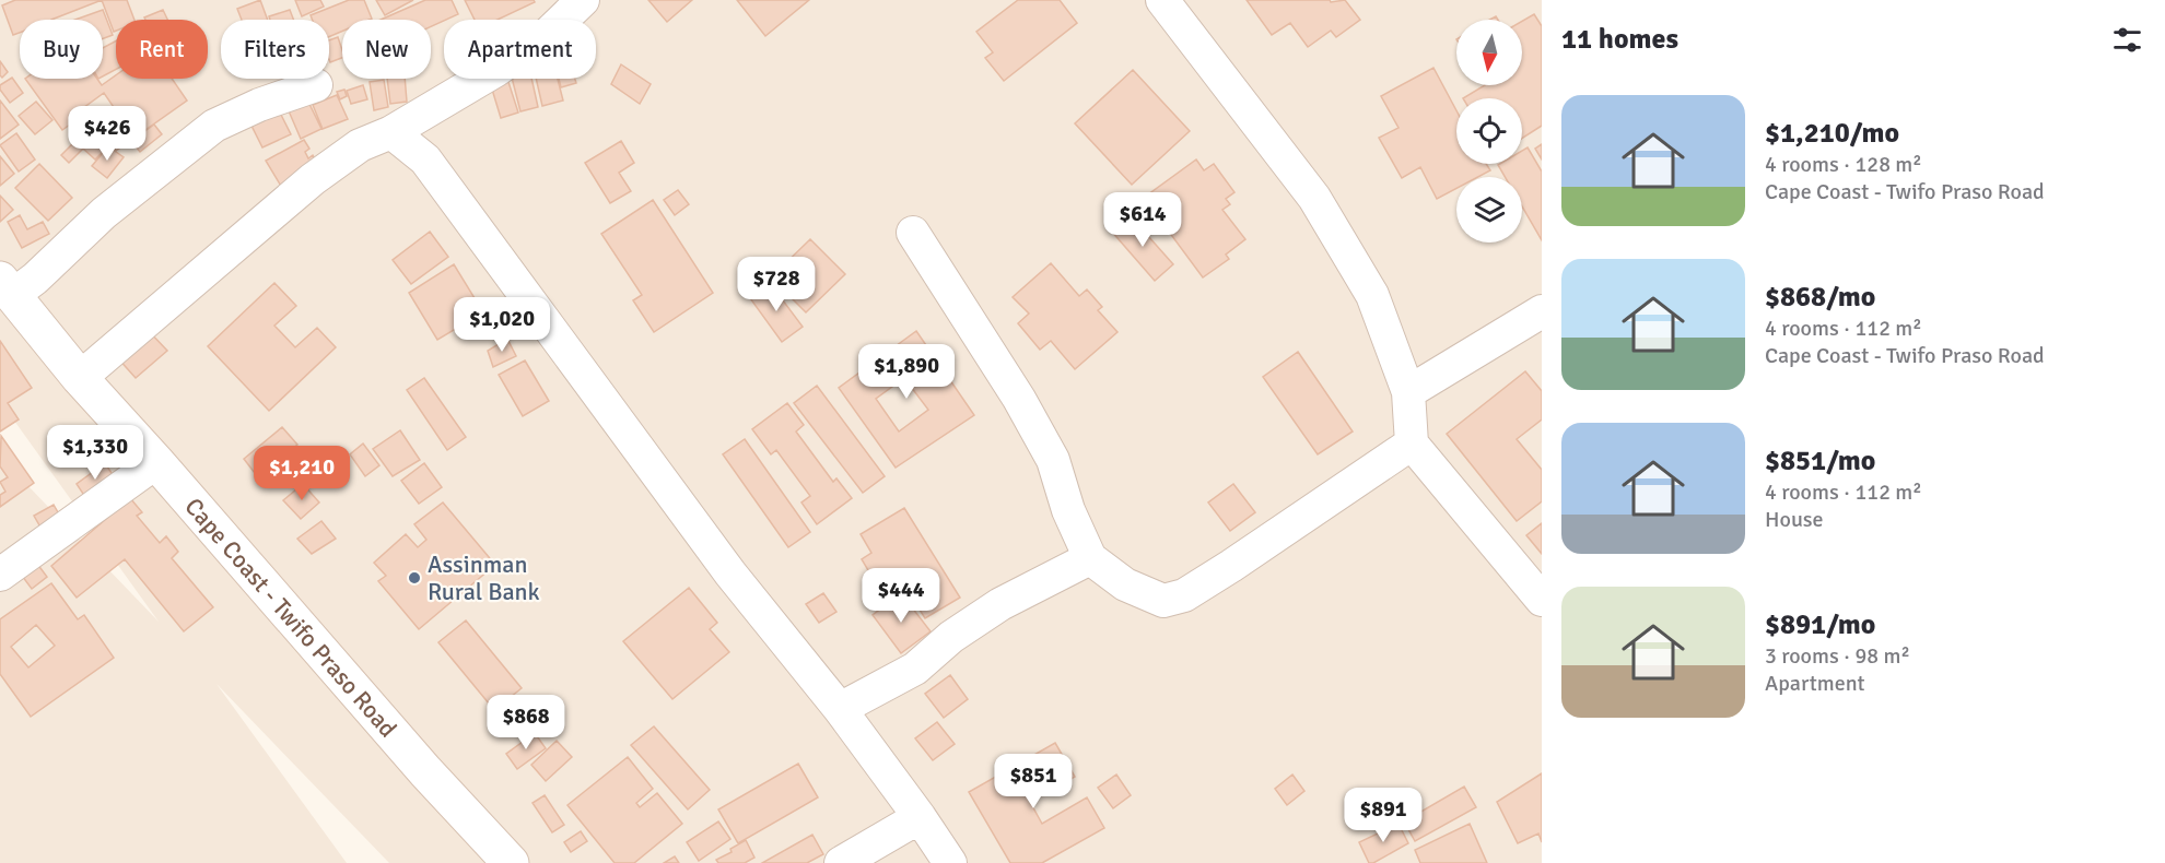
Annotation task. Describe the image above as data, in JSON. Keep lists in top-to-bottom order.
{
  "streets": {
    "main road": ["Cape Coast - Twifo Praso Road"]
  },
  "places": ["Assinman Rural Bank"],
  "north": "bottom",
  "page": {
    "heading": "11 homes",
    "chip": [
      "Buy",
      "Rent",
      "Filters",
      "New",
      "Apartment"
    ],
    "list": [
      {
        "name": "$1,210/mo",
        "note": "4 rooms · 128 m² · Cape Coast - Twifo Praso Road"
      },
      {
        "name": "$868/mo",
        "note": "4 rooms · 112 m² · Cape Coast - Twifo Praso Road"
      },
      {
        "name": "$851/mo",
        "note": "4 rooms · 112 m² · House"
      },
      {
        "name": "$891/mo",
        "note": "3 rooms · 98 m² · Apartment"
      }
    ],
    "price": [
      "$426",
      "$614",
      "$728",
      "$1,020",
      "$1,890",
      "$1,330",
      "$1,210",
      "$444",
      "$868",
      "$851",
      "$891"
    ]
  }
}
